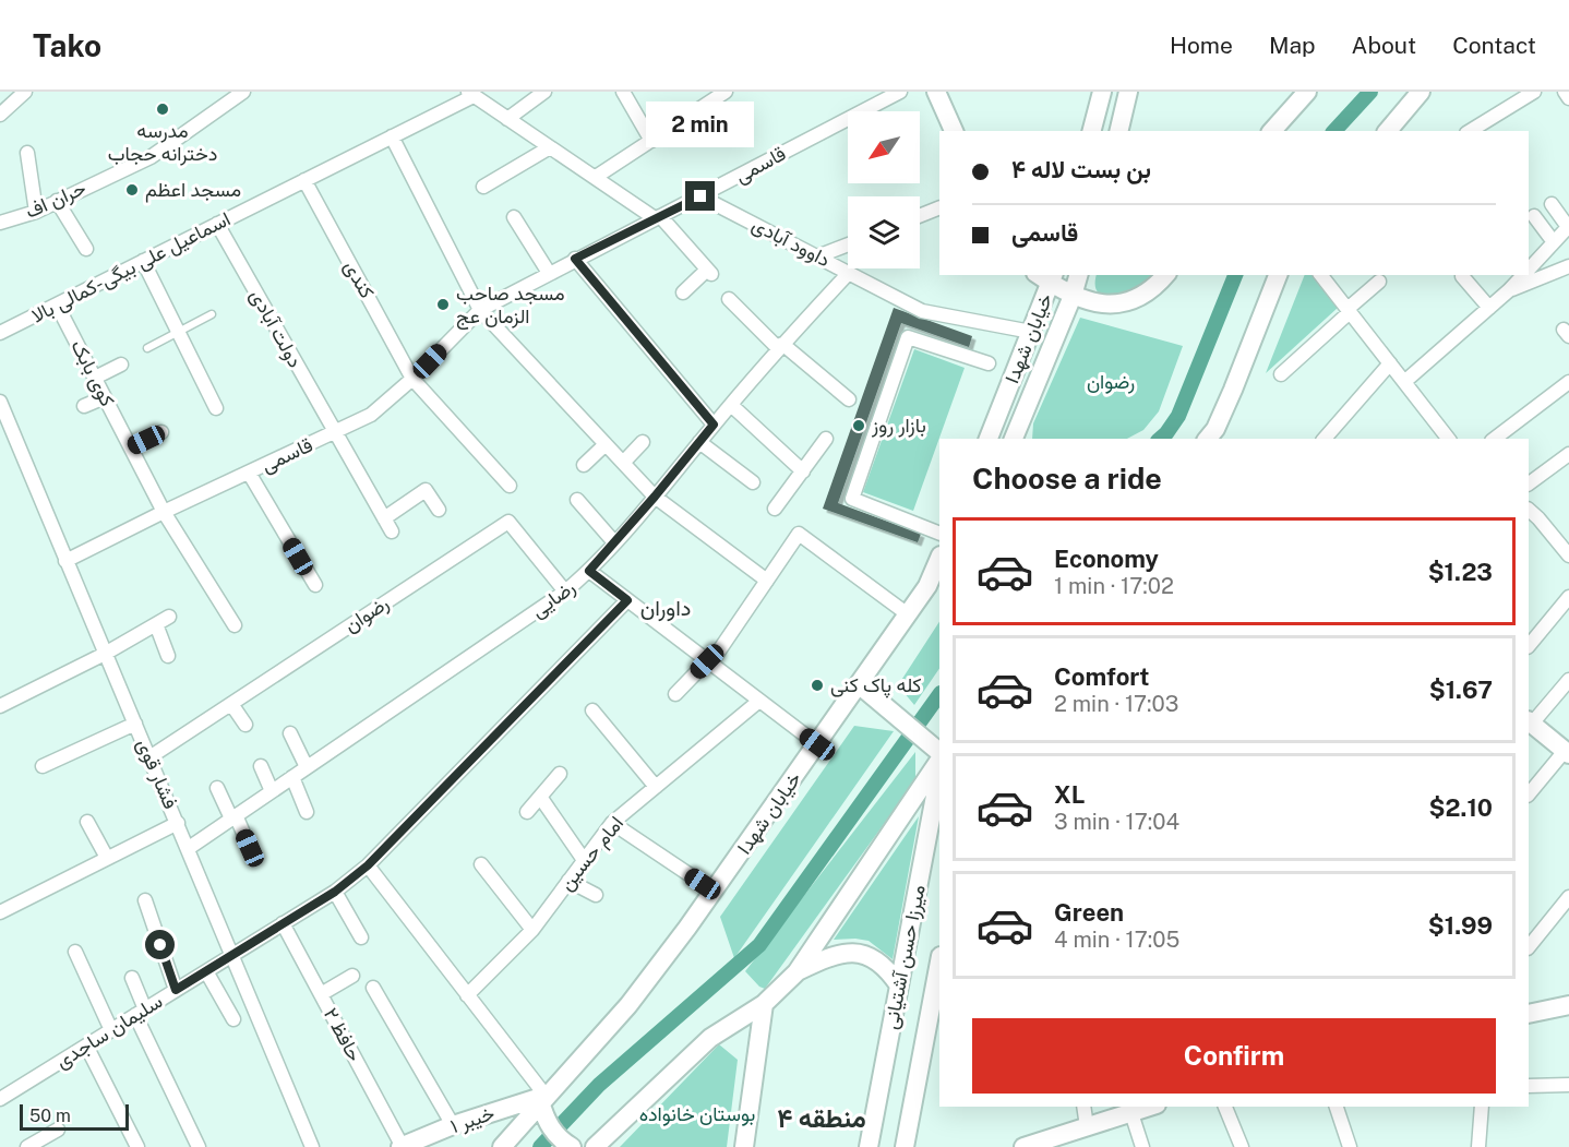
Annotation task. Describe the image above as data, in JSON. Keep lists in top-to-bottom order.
{
  "streets": {
    "main road": ["خیابان شهدا", "میرزا حسن آشتیانی", "خیبر ۱"],
    "street": [
      "قاسمی",
      "حران اف",
      "داوود آبادی",
      "اسماعیل علی بیگی-کمالی بالا",
      "کندی",
      "دولت آبادی",
      "کوی بابک",
      "رضایی",
      "رضوان",
      "فشار قوی",
      "امام حسین",
      "سلیمان ساجدی",
      "حافظ ۲"
    ]
  },
  "crossings": [
    ["قاسمی", "داوود آبادی"],
    ["قاسمی", "کندی"],
    ["قاسمی", "دولت آبادی"],
    ["قاسمی", "کوی بابک"],
    ["قاسمی", "فشار قوی"],
    ["داوود آبادی", "خیابان شهدا"],
    ["داوود آبادی", "رضایی"],
    ["اسماعیل علی بیگی-کمالی بالا", "کندی"],
    ["اسماعیل علی بیگی-کمالی بالا", "دولت آبادی"],
    ["اسماعیل علی بیگی-کمالی بالا", "کوی بابک"],
    ["خیابان شهدا", "خیبر ۱"],
    ["رضایی", "رضوان"],
    ["رضایی", "فشار قوی"],
    ["رضوان", "فشار قوی"],
    ["فشار قوی", "سلیمان ساجدی"],
    ["سلیمان ساجدی", "حافظ ۲"],
    ["حافظ ۲", "خیبر ۱"]
  ],
  "districts": ["داوران", "منطقه ۴"],
  "parks": ["رضوان", "بوستان خانواده"],
  "places": [
    "مدرسه دخترانه حجاب",
    "مسجد اعظم",
    "مسجد صاحب الزمان عج",
    "بازار روز",
    "کله پاک کنی"
  ],
  "scale_bar": "50 m",
  "north": "bottom left",
  "page": {
    "header": "Tako",
    "nav": [
      "Home",
      "Map",
      "About",
      "Contact"
    ],
    "bubble": "2 min",
    "banner": ["بن بست لاله ۴", "قاسمی"],
    "heading": "Choose a ride",
    "list": [
      {
        "name": "Economy",
        "note": "1 min · 17:02",
        "value": "$1.23"
      },
      {
        "name": "Comfort",
        "note": "2 min · 17:03",
        "value": "$1.67"
      },
      {
        "name": "XL",
        "note": "3 min · 17:04",
        "value": "$2.10"
      },
      {
        "name": "Green",
        "note": "4 min · 17:05",
        "value": "$1.99"
      }
    ],
    "buttons": "Confirm",
    "scale": "50 m"
  }
}
